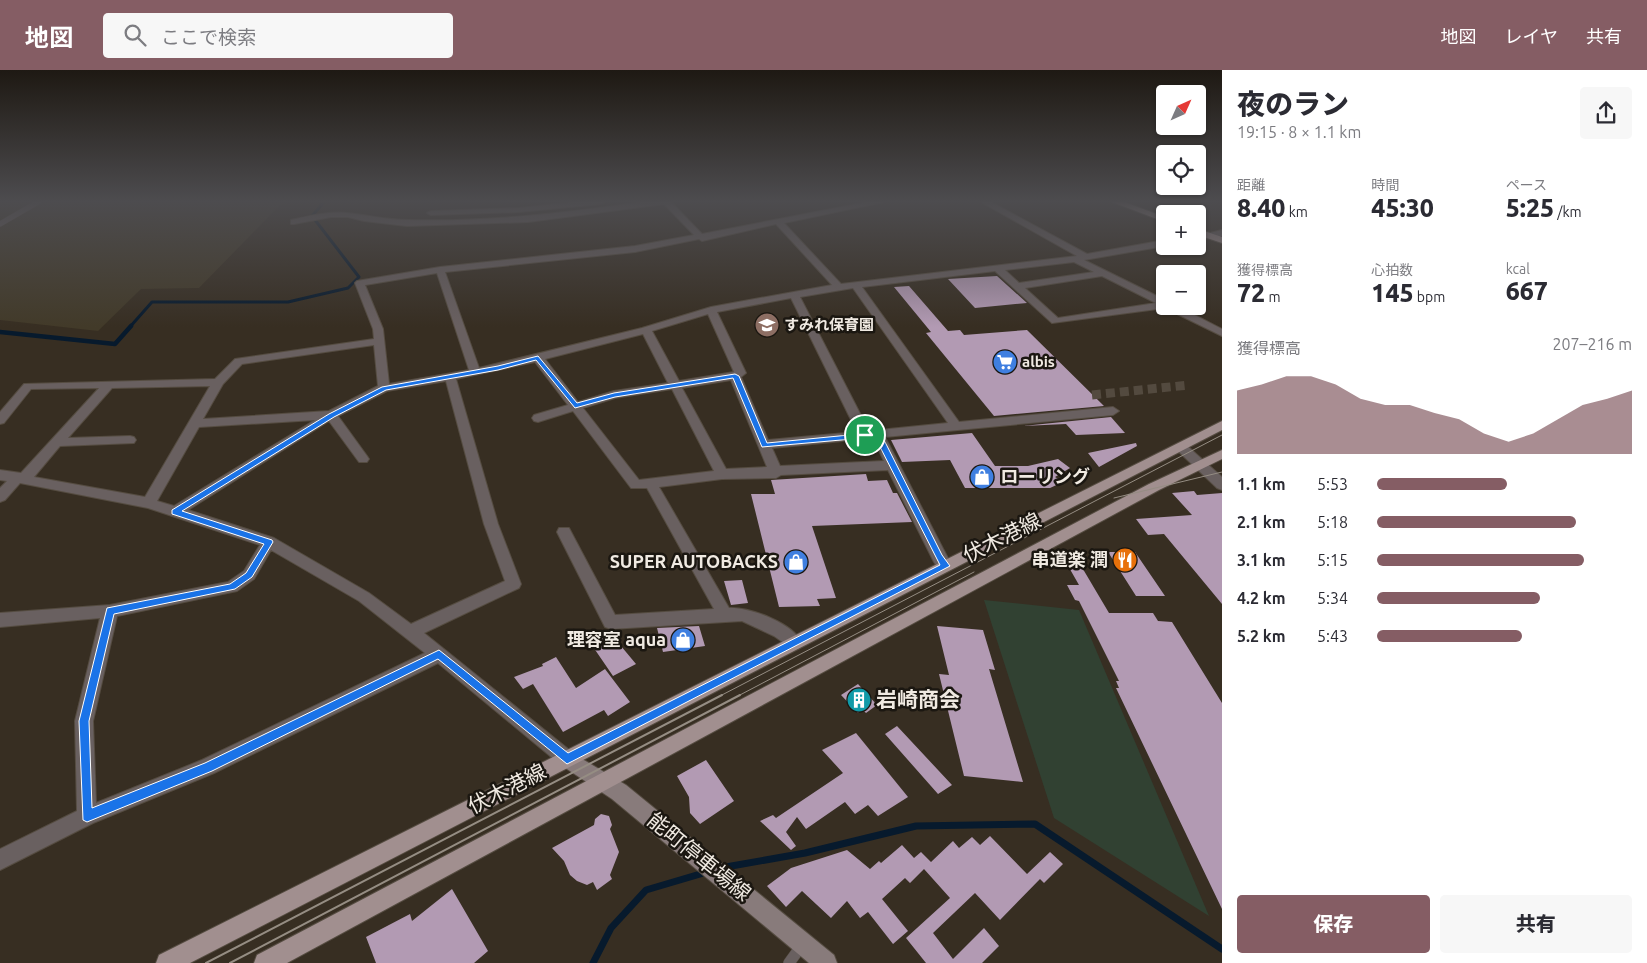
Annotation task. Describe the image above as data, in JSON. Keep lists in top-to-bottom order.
{
  "streets": {
    "main road": ["伏木港線", "能町停車場線"]
  },
  "crossings": [
    ["伏木港線", "能町停車場線"]
  ],
  "places": {
    "school or university": ["すみれ保育園"],
    "supermarket": ["albis"],
    "shop": ["ローリング", "SUPER AUTOBACKS", "理容室 aqua"],
    "restaurant": ["串道楽 潤"],
    "building": ["岩崎商会"]
  },
  "north": "top right",
  "page": {
    "header": "地図",
    "search": "ここで検索",
    "nav": ["地図", "レイヤ", "共有"],
    "heading": ["夜のラン", "19:15 · 8 × 1.1 km"],
    "map_buttons": ["+", "−"],
    "stats": [
      ["距離", "8.40 km"],
      ["時間", "45:30"],
      ["ペース", "5:25 /km"],
      ["獲得標高", "72 m"],
      ["心拍数", "145 bpm"],
      ["kcal", "667"]
    ],
    "chart": ["獲得標高", "207–216 m"],
    "list": [
      {
        "name": "1.1 km",
        "note": "5:53"
      },
      {
        "name": "2.1 km",
        "note": "5:18"
      },
      {
        "name": "3.1 km",
        "note": "5:15"
      },
      {
        "name": "4.2 km",
        "note": "5:34"
      },
      {
        "name": "5.2 km",
        "note": "5:43"
      }
    ],
    "buttons": ["保存", "共有"]
  }
}
